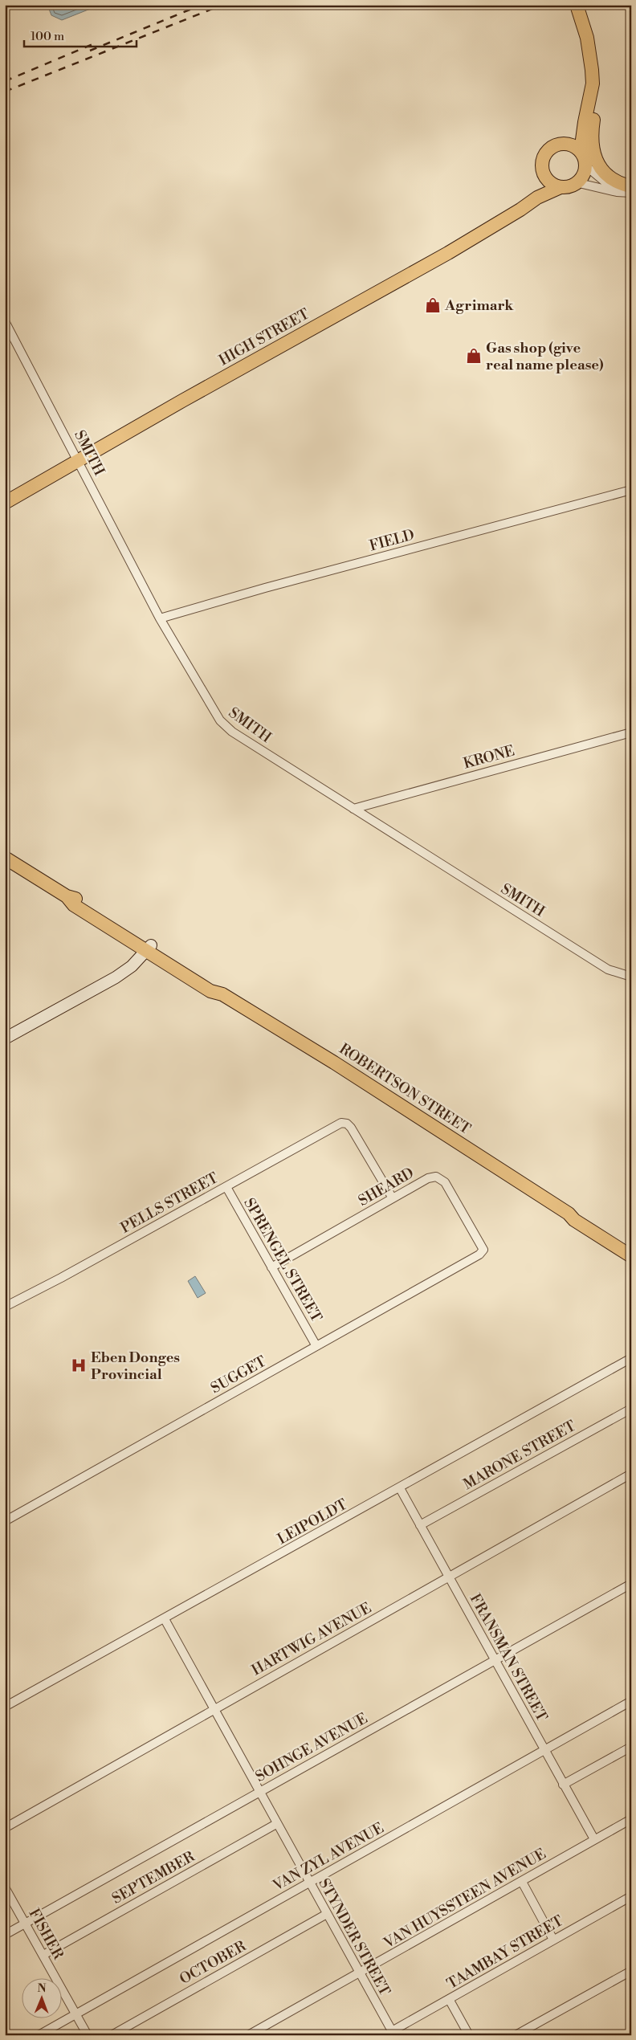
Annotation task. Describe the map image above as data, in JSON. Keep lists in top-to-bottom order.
{
  "streets": {
    "main road": ["HIGH STREET", "ROBERTSON STREET"],
    "street": [
      "SMITH",
      "FIELD",
      "KRONE",
      "SHEARD",
      "PELLS STREET",
      "SPRENGEL STREET",
      "SUGGET",
      "MARONE STREET",
      "LEIPOLDT",
      "HARTWIG AVENUE",
      "FRANSMAN STREET",
      "SOHNGE AVENUE",
      "VAN ZYL AVENUE",
      "SEPTEMBER",
      "VAN HUYSSTEEN AVENUE",
      "FISHER",
      "STYNDER STREET",
      "TAAMBAY STREET",
      "OCTOBER"
    ]
  },
  "crossings": [
    ["HIGH STREET", "SMITH"],
    ["SMITH", "FIELD"],
    ["SMITH", "KRONE"],
    ["SHEARD", "PELLS STREET"],
    ["SHEARD", "SPRENGEL STREET"],
    ["SHEARD", "SUGGET"],
    ["PELLS STREET", "SPRENGEL STREET"],
    ["SPRENGEL STREET", "SUGGET"],
    ["MARONE STREET", "FRANSMAN STREET"],
    ["LEIPOLDT", "FRANSMAN STREET"],
    ["LEIPOLDT", "STYNDER STREET"],
    ["HARTWIG AVENUE", "FRANSMAN STREET"],
    ["HARTWIG AVENUE", "STYNDER STREET"],
    ["FRANSMAN STREET", "SOHNGE AVENUE"],
    ["FRANSMAN STREET", "VAN ZYL AVENUE"],
    ["FRANSMAN STREET", "VAN HUYSSTEEN AVENUE"],
    ["SOHNGE AVENUE", "FISHER"],
    ["SOHNGE AVENUE", "STYNDER STREET"],
    ["VAN ZYL AVENUE", "FISHER"],
    ["VAN ZYL AVENUE", "STYNDER STREET"],
    ["SEPTEMBER", "FISHER"],
    ["SEPTEMBER", "STYNDER STREET"],
    ["VAN HUYSSTEEN AVENUE", "STYNDER STREET"],
    ["STYNDER STREET", "TAAMBAY STREET"],
    ["STYNDER STREET", "OCTOBER"]
  ],
  "places": {
    "shop": ["Agrimark", "Gas shop (give real name please)"],
    "hospital": ["Eben Donges Provincial"]
  },
  "scale_bar": "100 m",
  "north": "top"
}
